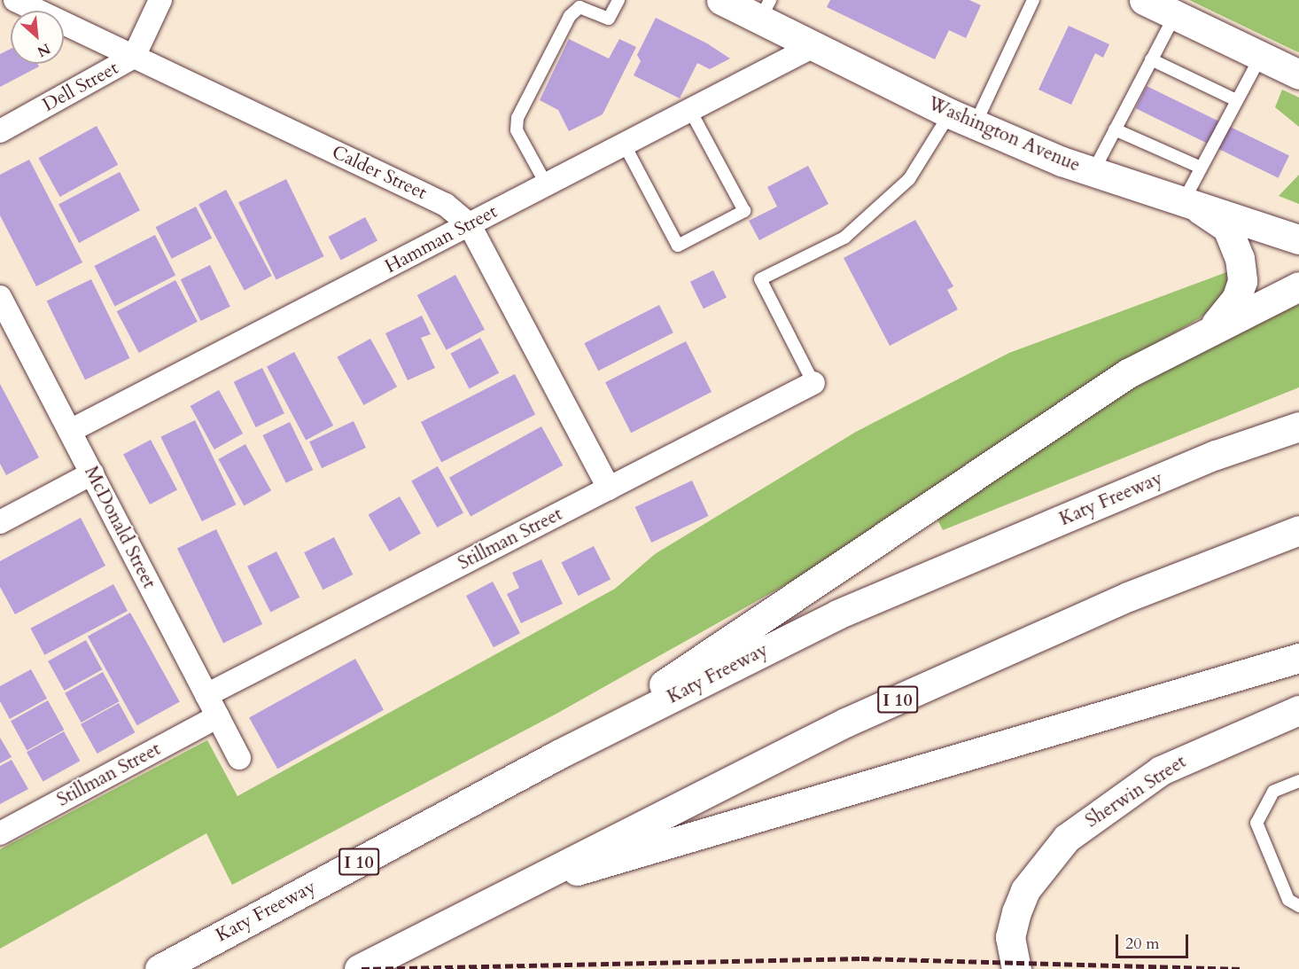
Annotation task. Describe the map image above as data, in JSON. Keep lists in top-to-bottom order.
{
  "streets": {
    "main road": [
      "Washington Avenue",
      "Katy Freeway",
      "I 10",
      "Sherwin Street"
    ],
    "street": [
      "Dell Street",
      "Calder Street",
      "Hamman Street",
      "McDonald Street",
      "Stillman Street"
    ]
  },
  "crossings": [
    ["Dell Street", "Calder Street"],
    ["Washington Avenue", "Hamman Street"],
    ["Calder Street", "Hamman Street"],
    ["Calder Street", "Stillman Street"],
    ["Hamman Street", "McDonald Street"],
    ["McDonald Street", "Stillman Street"]
  ],
  "scale_bar": "20 m",
  "north": "bottom right"
}
